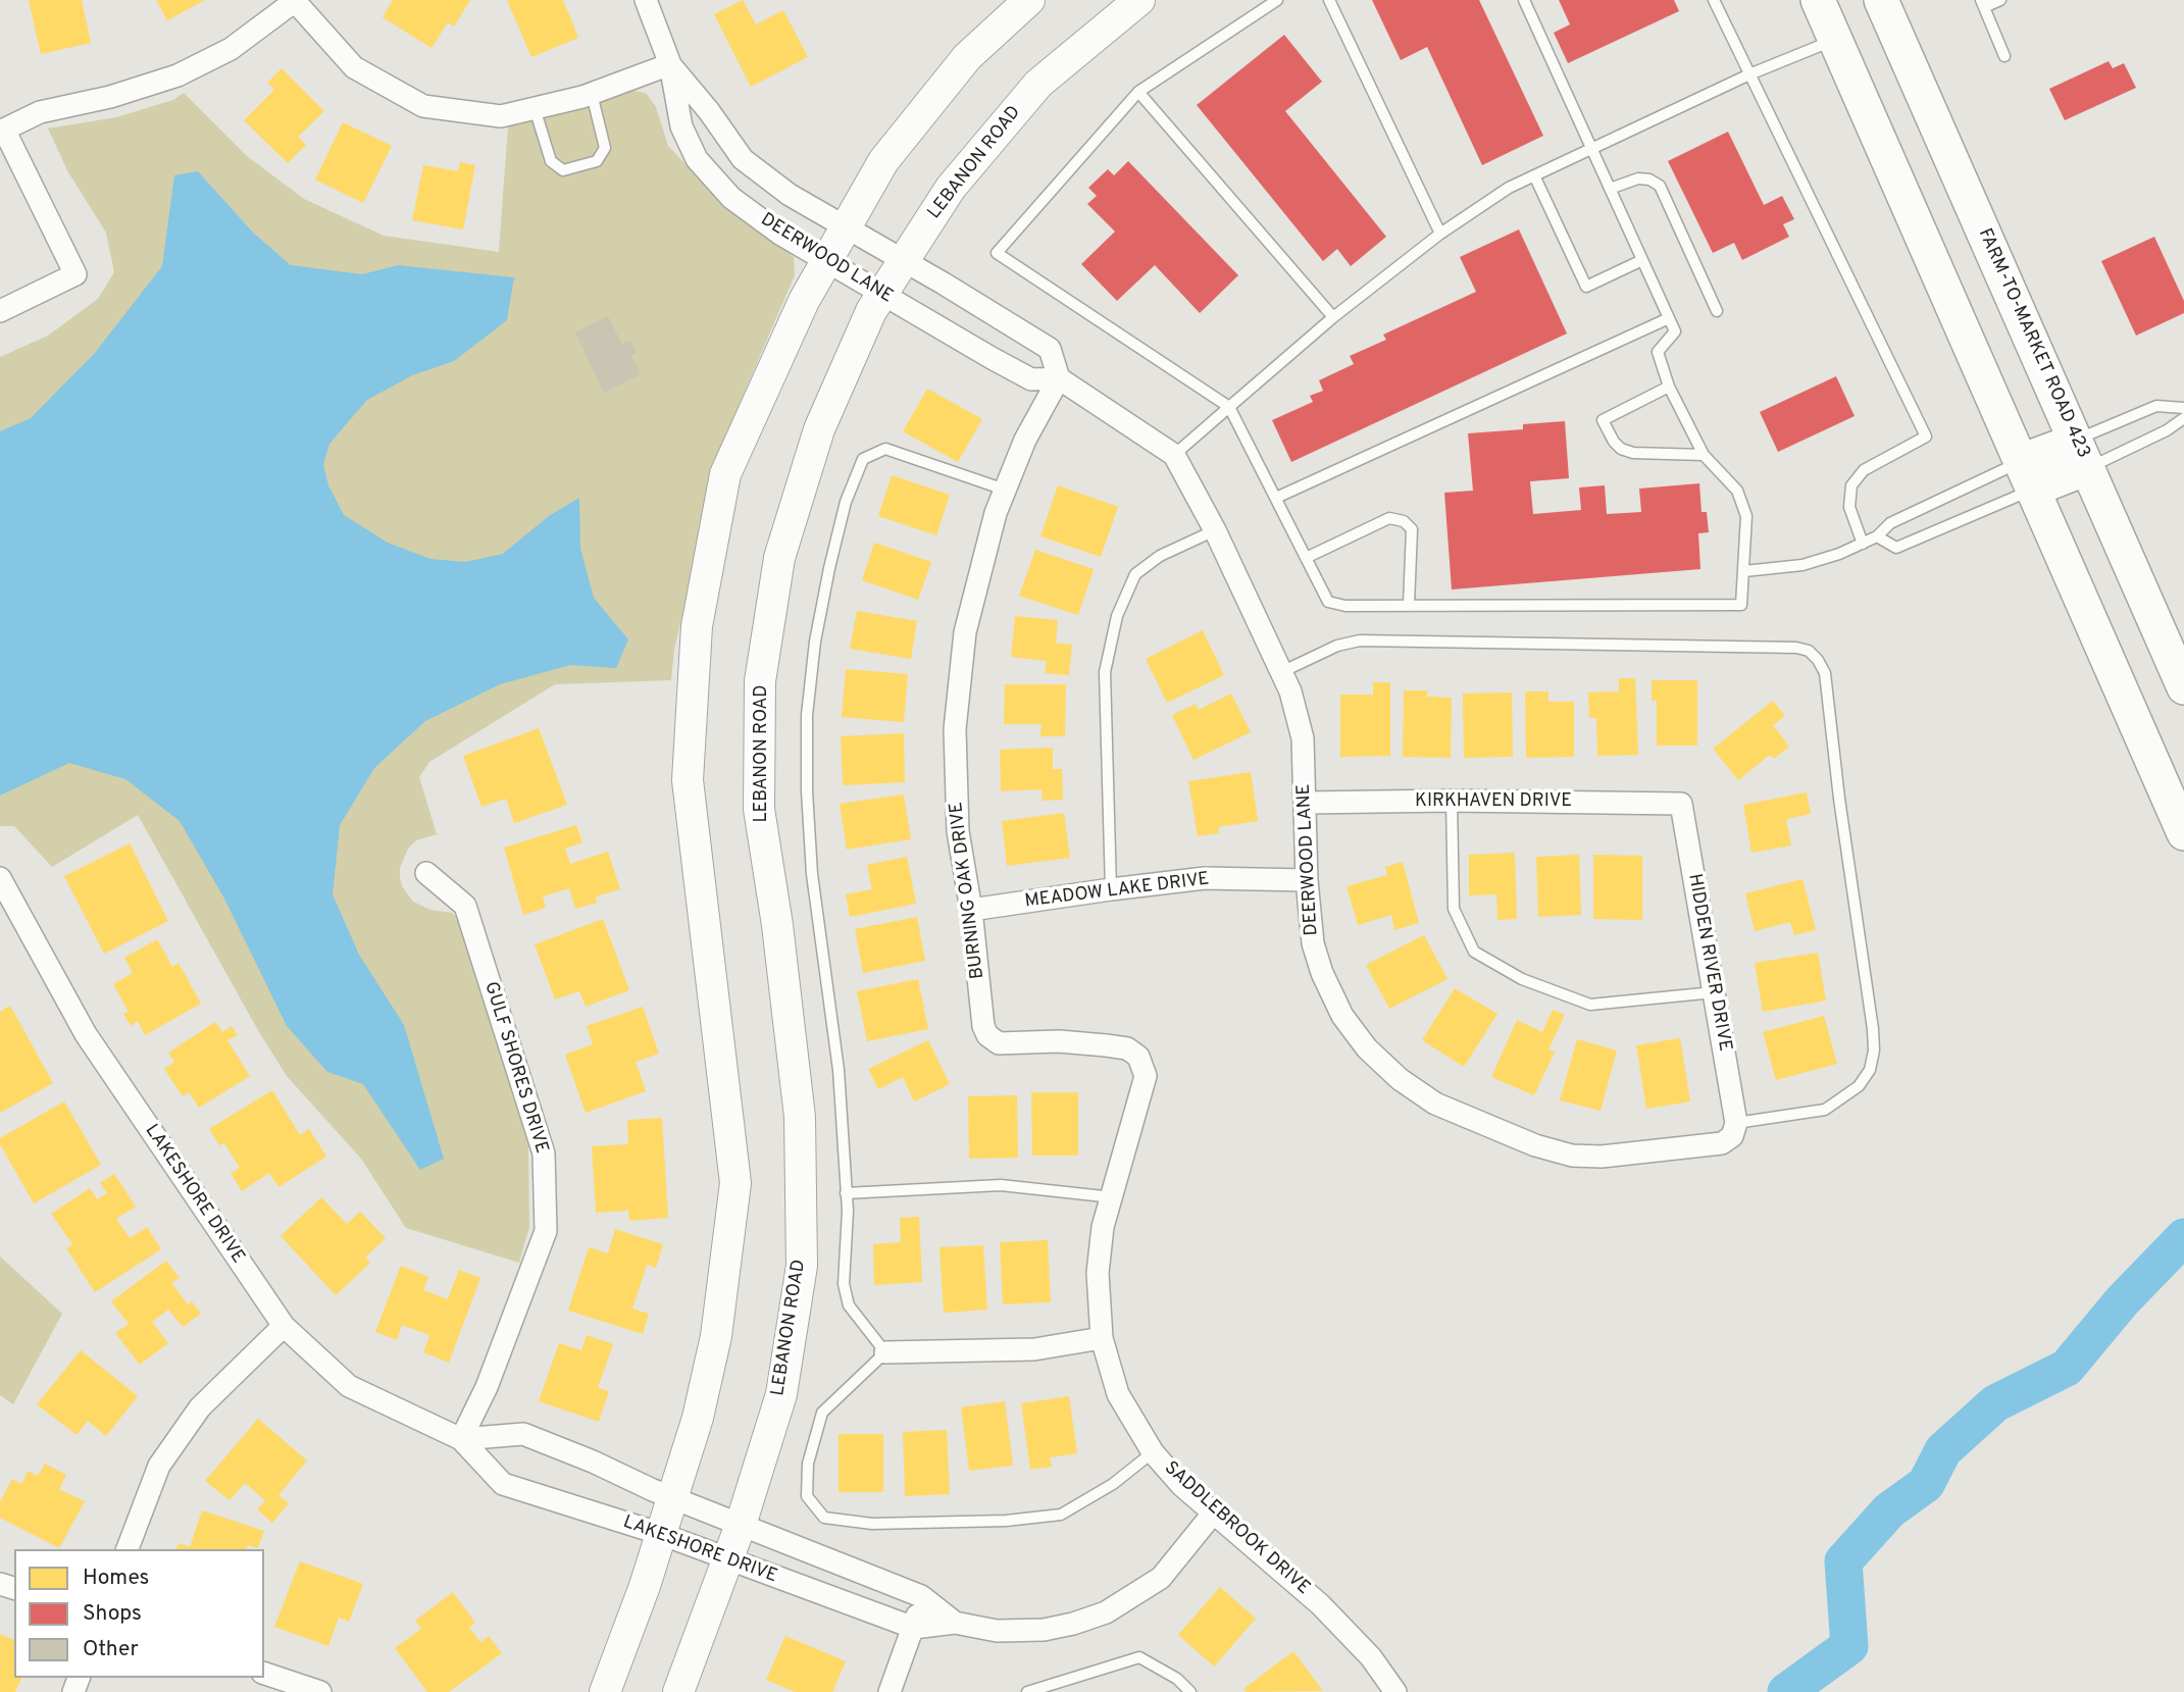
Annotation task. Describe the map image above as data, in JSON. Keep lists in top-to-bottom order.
{
  "streets": {
    "main road": ["LEBANON ROAD", "FARM-TO-MARKET ROAD 423"],
    "street": [
      "DEERWOOD LANE",
      "KIRKHAVEN DRIVE",
      "BURNING OAK DRIVE",
      "MEADOW LAKE DRIVE",
      "HIDDEN RIVER DRIVE",
      "GULF SHORES DRIVE",
      "LAKESHORE DRIVE",
      "SADDLEBROOK DRIVE"
    ]
  },
  "crossings": [
    ["LEBANON ROAD", "DEERWOOD LANE"],
    ["LEBANON ROAD", "LAKESHORE DRIVE"],
    ["DEERWOOD LANE", "KIRKHAVEN DRIVE"],
    ["DEERWOOD LANE", "BURNING OAK DRIVE"],
    ["DEERWOOD LANE", "MEADOW LAKE DRIVE"],
    ["DEERWOOD LANE", "HIDDEN RIVER DRIVE"],
    ["KIRKHAVEN DRIVE", "HIDDEN RIVER DRIVE"],
    ["BURNING OAK DRIVE", "MEADOW LAKE DRIVE"],
    ["BURNING OAK DRIVE", "SADDLEBROOK DRIVE"],
    ["GULF SHORES DRIVE", "LAKESHORE DRIVE"],
    ["LAKESHORE DRIVE", "SADDLEBROOK DRIVE"]
  ],
  "legend": ["Homes", "Shops", "Other"]
}
